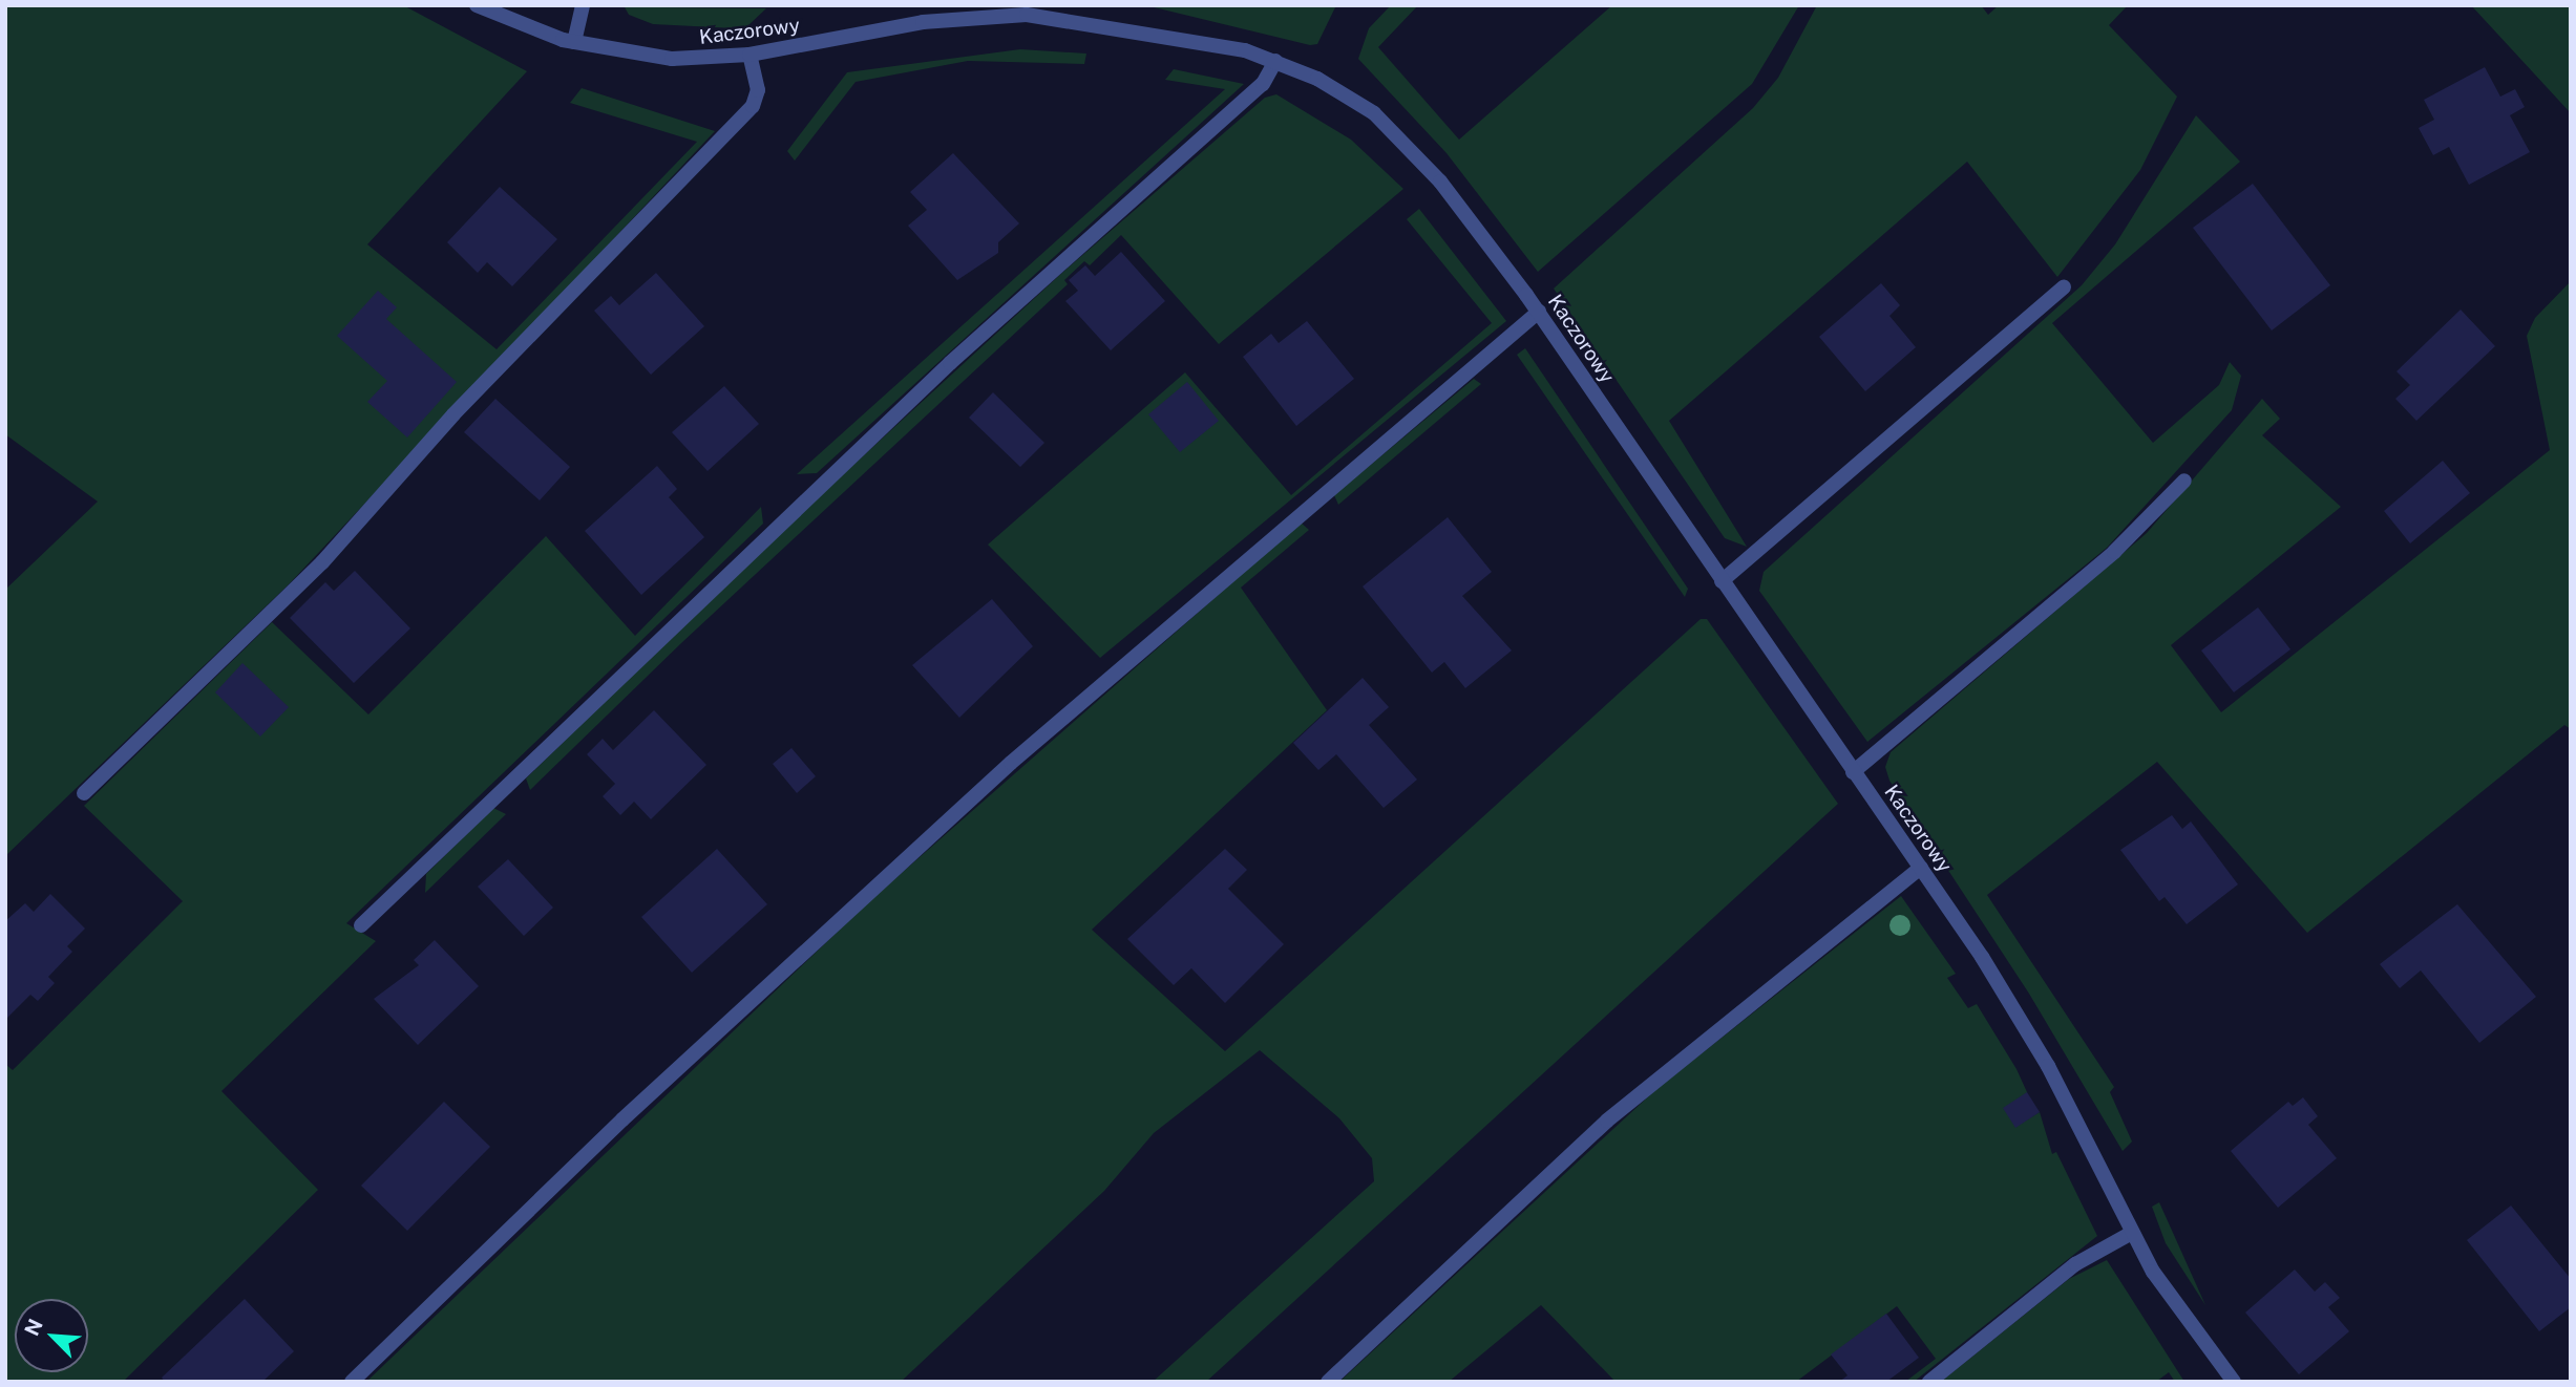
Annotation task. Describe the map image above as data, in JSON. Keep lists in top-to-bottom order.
{
  "streets": {
    "street": ["Kaczorowy"]
  },
  "north": "top left"
}
